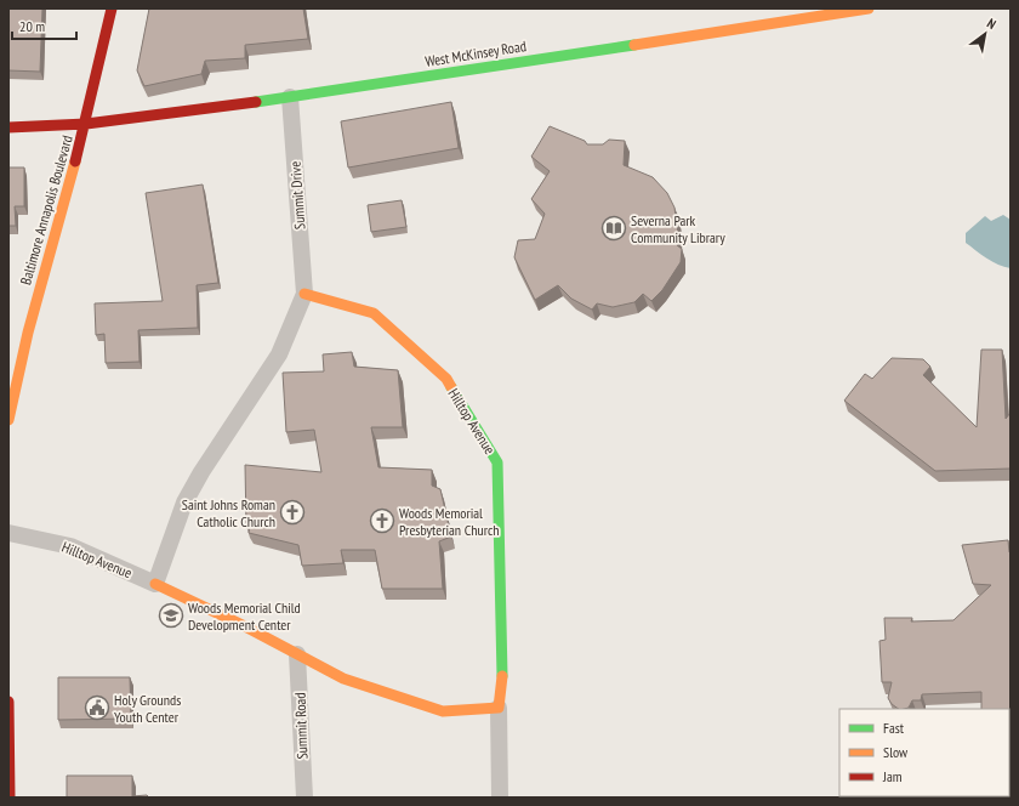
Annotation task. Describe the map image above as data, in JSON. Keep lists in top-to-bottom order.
{
  "streets": {
    "street": [
      "West McKinsey Road",
      "Summit Drive",
      "Baltimore Annapolis Boulevard",
      "Hilltop Avenue",
      "Summit Road"
    ]
  },
  "crossings": [
    ["West McKinsey Road", "Summit Drive"],
    ["West McKinsey Road", "Baltimore Annapolis Boulevard"],
    ["Summit Drive", "Hilltop Avenue"],
    ["Hilltop Avenue", "Summit Road"]
  ],
  "places": {
    "library": ["Severna Park Community Library"],
    "church": ["Saint Johns Roman Catholic Church", "Woods Memorial Presbyterian Church"],
    "school or university": ["Woods Memorial Child Development Center"],
    "public building": ["Holy Grounds Youth Center"]
  },
  "legend": ["Fast", "Slow", "Jam"],
  "scale_bar": "20 m",
  "north": "top right"
}
